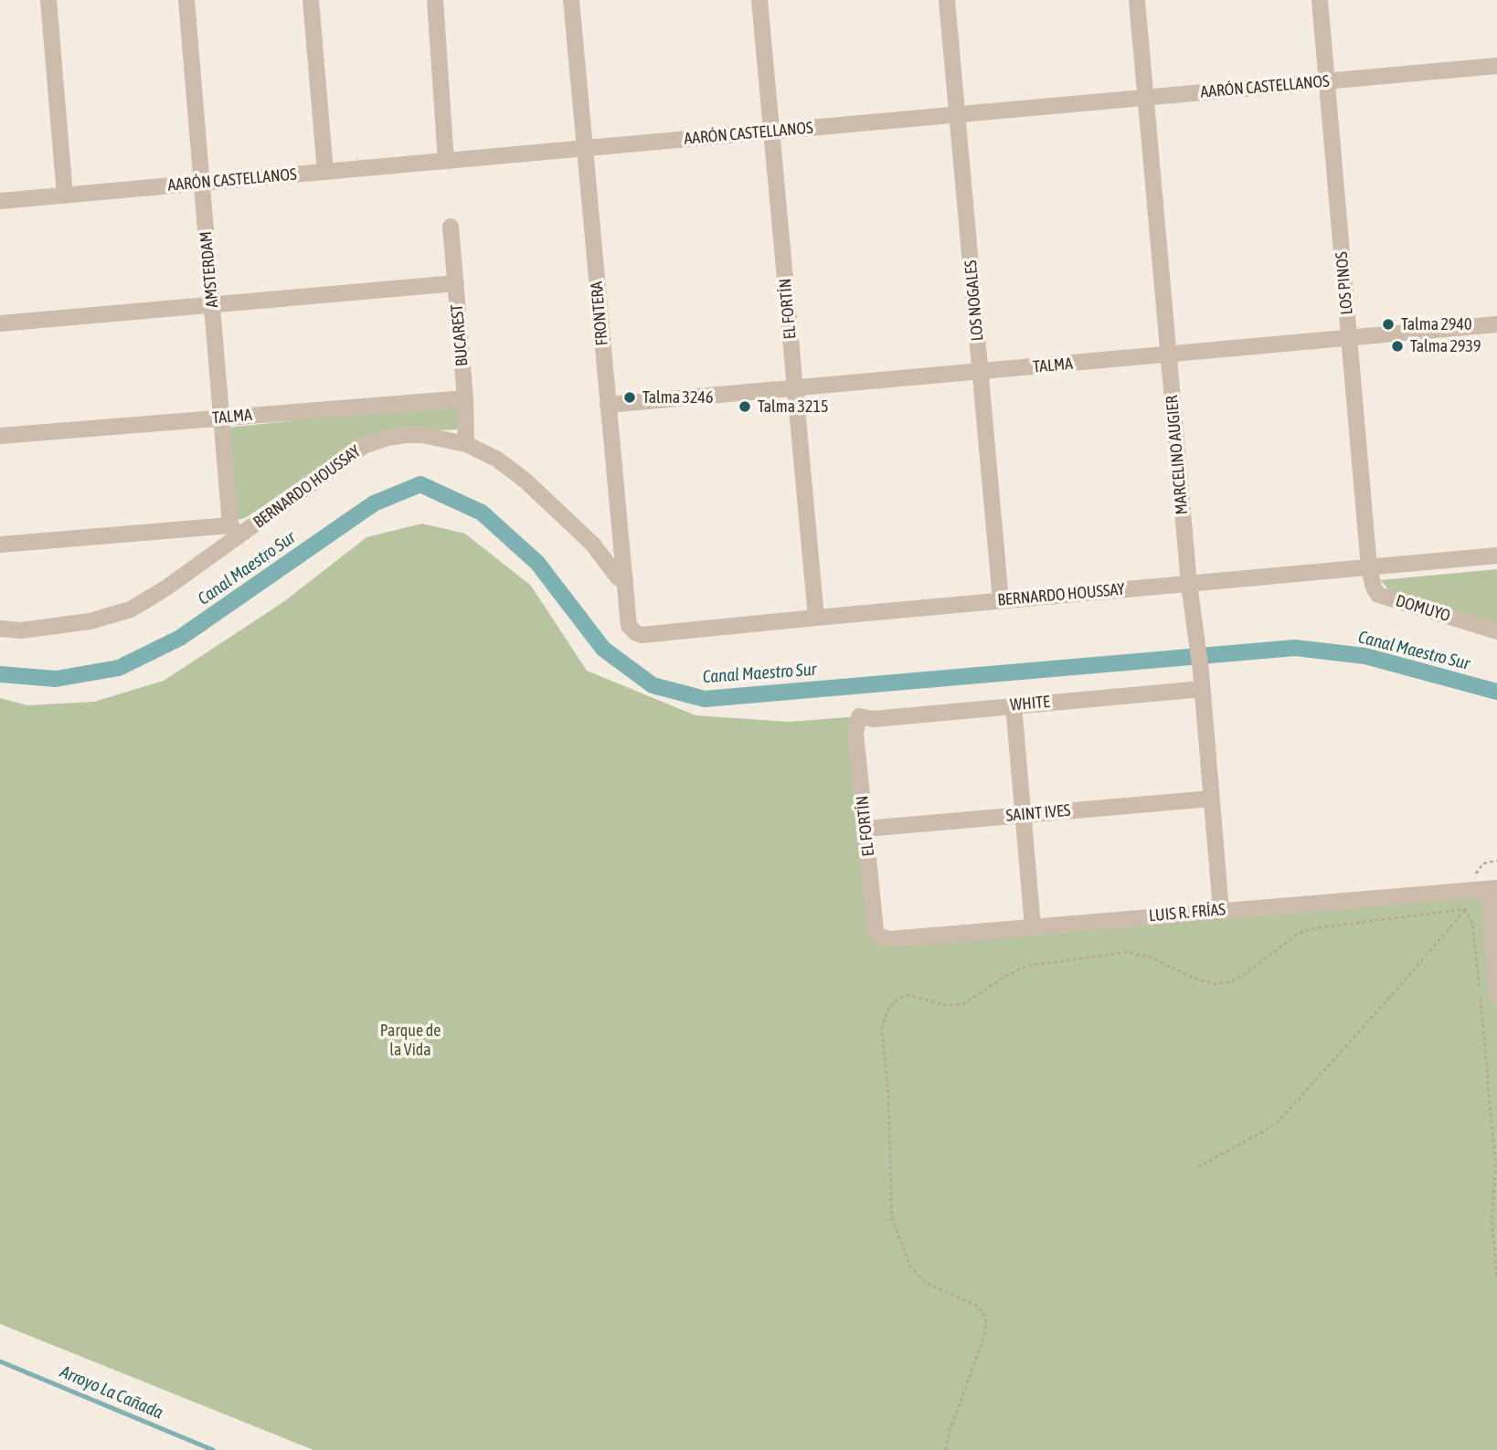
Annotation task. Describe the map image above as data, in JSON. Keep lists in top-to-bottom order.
{
  "streets": {
    "street": [
      "AARÓN CASTELLANOS",
      "AMSTERDAM",
      "LOS PINOS",
      "LOS NOGALES",
      "EL FORTÍN",
      "FRONTERA",
      "BUCAREST",
      "TALMA",
      "MARCELINO AUGIER",
      "BERNARDO HOUSSAY",
      "DOMUYO",
      "WHITE",
      "SAINT IVES",
      "LUIS R. FRÍAS"
    ]
  },
  "crossings": [
    ["AARÓN CASTELLANOS", "AMSTERDAM"],
    ["AARÓN CASTELLANOS", "LOS PINOS"],
    ["AARÓN CASTELLANOS", "LOS NOGALES"],
    ["AARÓN CASTELLANOS", "EL FORTÍN"],
    ["AARÓN CASTELLANOS", "FRONTERA"],
    ["AARÓN CASTELLANOS", "MARCELINO AUGIER"],
    ["AMSTERDAM", "TALMA"],
    ["AMSTERDAM", "BERNARDO HOUSSAY"],
    ["LOS PINOS", "TALMA"],
    ["LOS PINOS", "BERNARDO HOUSSAY"],
    ["LOS PINOS", "DOMUYO"],
    ["LOS NOGALES", "TALMA"],
    ["LOS NOGALES", "BERNARDO HOUSSAY"],
    ["EL FORTÍN", "TALMA"],
    ["EL FORTÍN", "BERNARDO HOUSSAY"],
    ["EL FORTÍN", "WHITE"],
    ["EL FORTÍN", "SAINT IVES"],
    ["EL FORTÍN", "LUIS R. FRÍAS"],
    ["FRONTERA", "TALMA"],
    ["FRONTERA", "BERNARDO HOUSSAY"],
    ["BUCAREST", "TALMA"],
    ["BUCAREST", "BERNARDO HOUSSAY"],
    ["TALMA", "MARCELINO AUGIER"],
    ["MARCELINO AUGIER", "BERNARDO HOUSSAY"],
    ["MARCELINO AUGIER", "WHITE"],
    ["MARCELINO AUGIER", "SAINT IVES"],
    ["MARCELINO AUGIER", "LUIS R. FRÍAS"],
    ["BERNARDO HOUSSAY", "DOMUYO"]
  ],
  "water": ["Canal Maestro Sur", "Arroyo La Cañada"],
  "parks": ["Parque de la Vida"],
  "places": [
    "Talma 2940",
    "Talma 2939",
    "Talma 3246",
    "Talma 3215"
  ]
}
